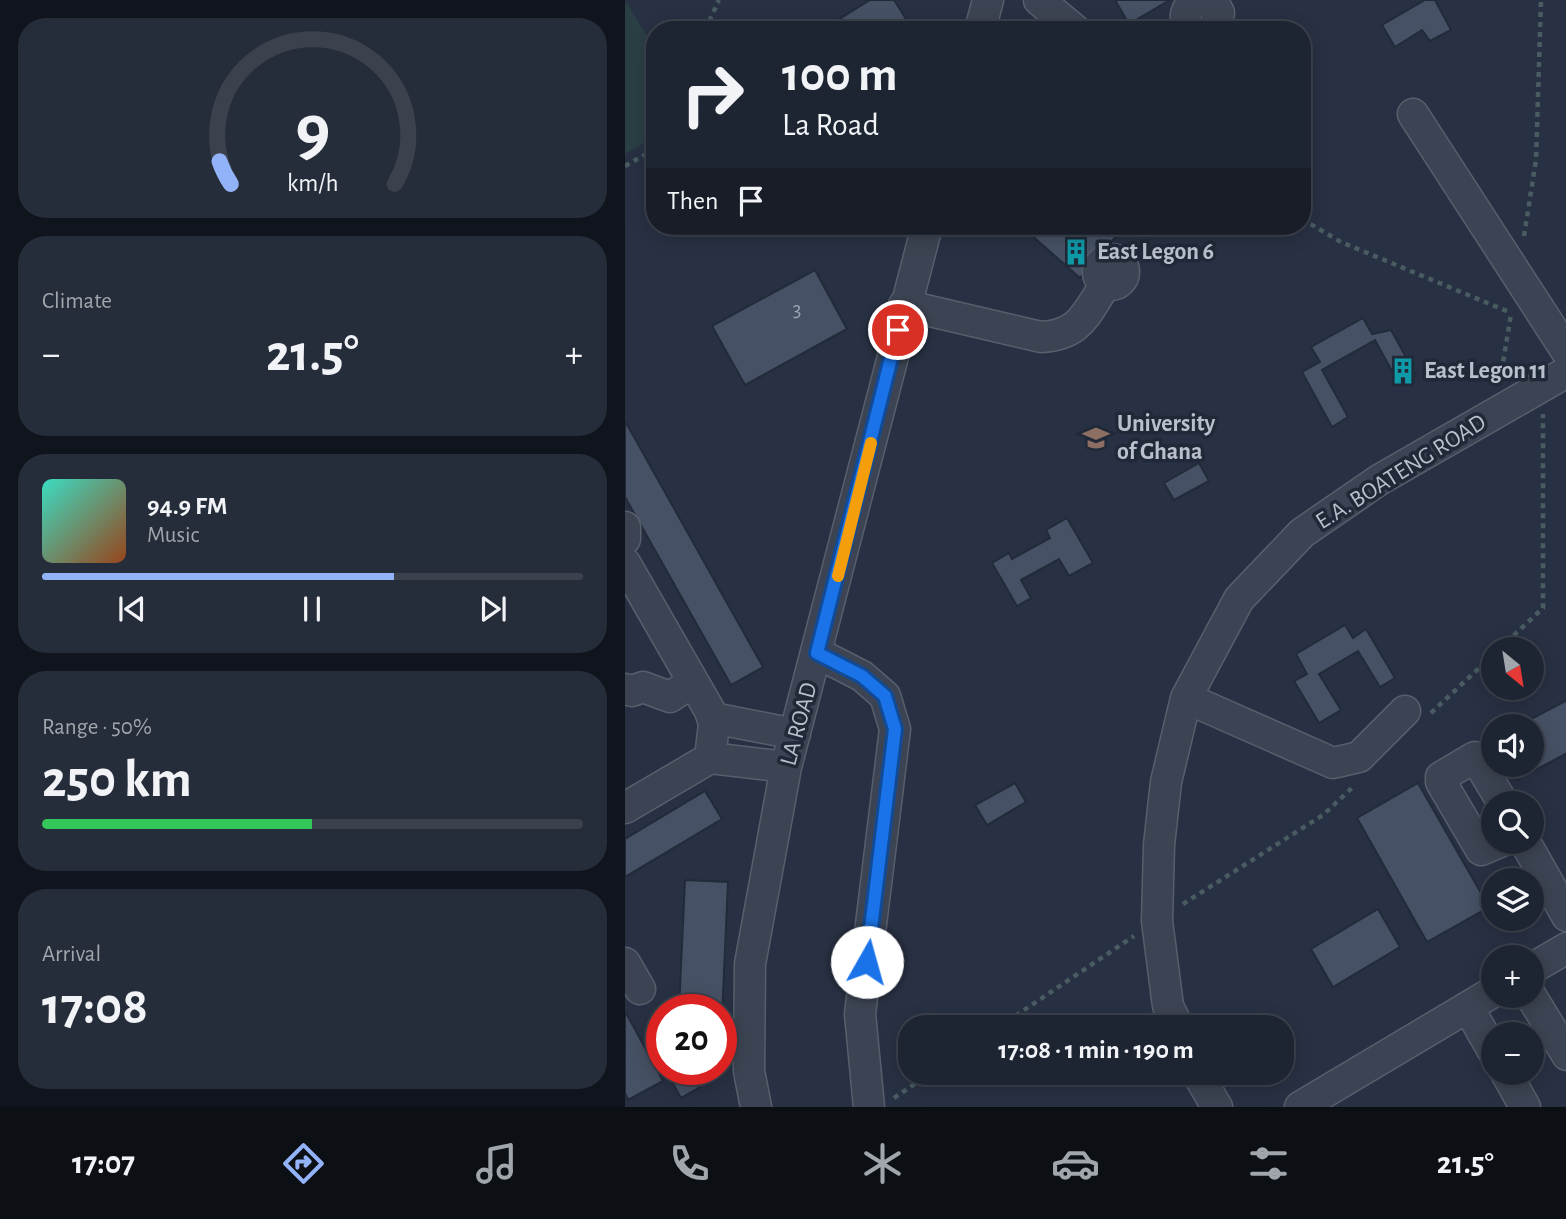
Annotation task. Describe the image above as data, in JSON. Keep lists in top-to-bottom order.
{
  "streets": {
    "street": ["E.A. BOATENG ROAD", "LA ROAD"]
  },
  "places": {
    "building": ["East Legon 6", "East Legon 11"],
    "school or university": ["University of Ghana"]
  },
  "house_numbers": ["3"],
  "north": "bottom right",
  "page": {
    "turn": ["100 m", "La Road"],
    "then": "Then",
    "tile": [
      "Climate",
      ["Range · 50%", "250 km"],
      ["Arrival", "17:08"]
    ],
    "heat": ["−", "21.5°", "+"],
    "song": ["94.9 FM", "Music"],
    "map_buttons": ["+", "−"],
    "limit": "20",
    "trip": "17:08 · 1 min · 190 m",
    "tabs": ["17:07", "21.5°"],
    "gauge": ["9", "km/h"]
  }
}
